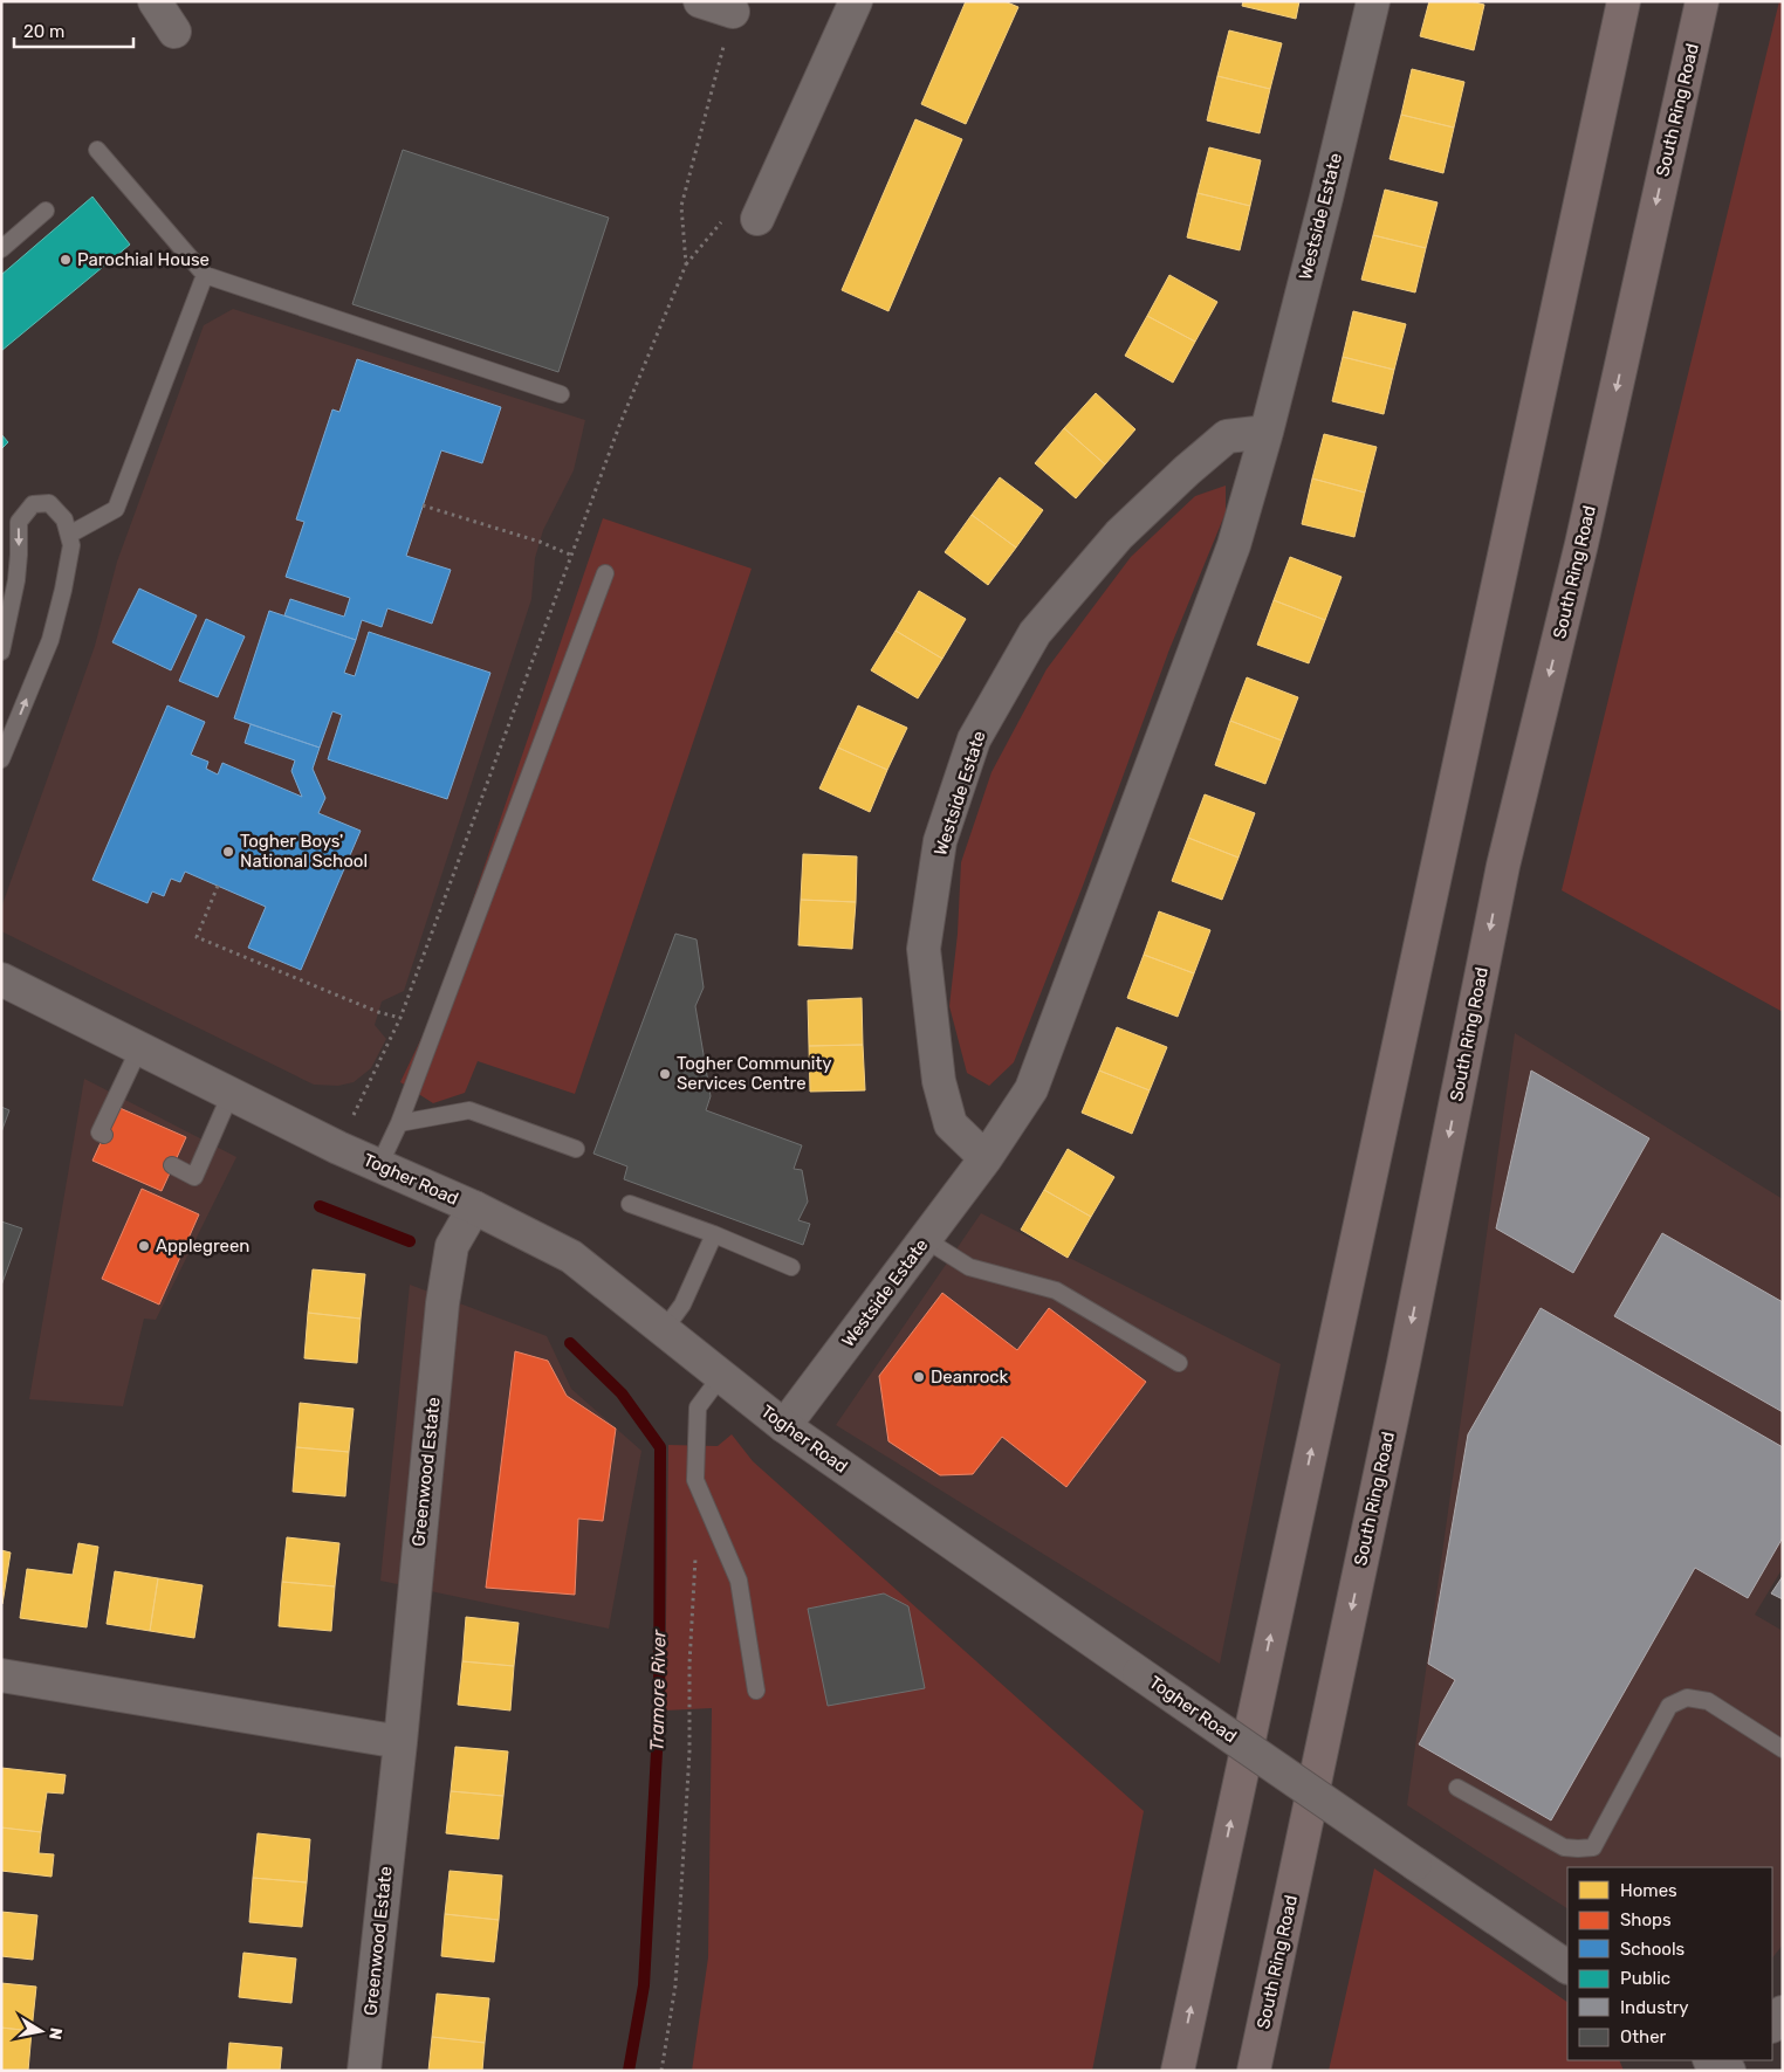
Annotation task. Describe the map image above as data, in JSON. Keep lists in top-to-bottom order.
{
  "streets": {
    "highway": ["South Ring Road"],
    "street": ["Westside Estate", "Togher Road", "Greenwood Estate"]
  },
  "crossings": [
    ["Westside Estate", "Togher Road"],
    ["Togher Road", "Greenwood Estate"]
  ],
  "water": ["Tramore River"],
  "places": [
    "Parochial House",
    "Togher Boys' National School",
    "Togher Community Services Centre",
    "Applegreen",
    "Deanrock"
  ],
  "legend": [
    "Homes",
    "Shops",
    "Schools",
    "Public",
    "Industry",
    "Other"
  ],
  "scale_bar": "20 m",
  "north": "right"
}
